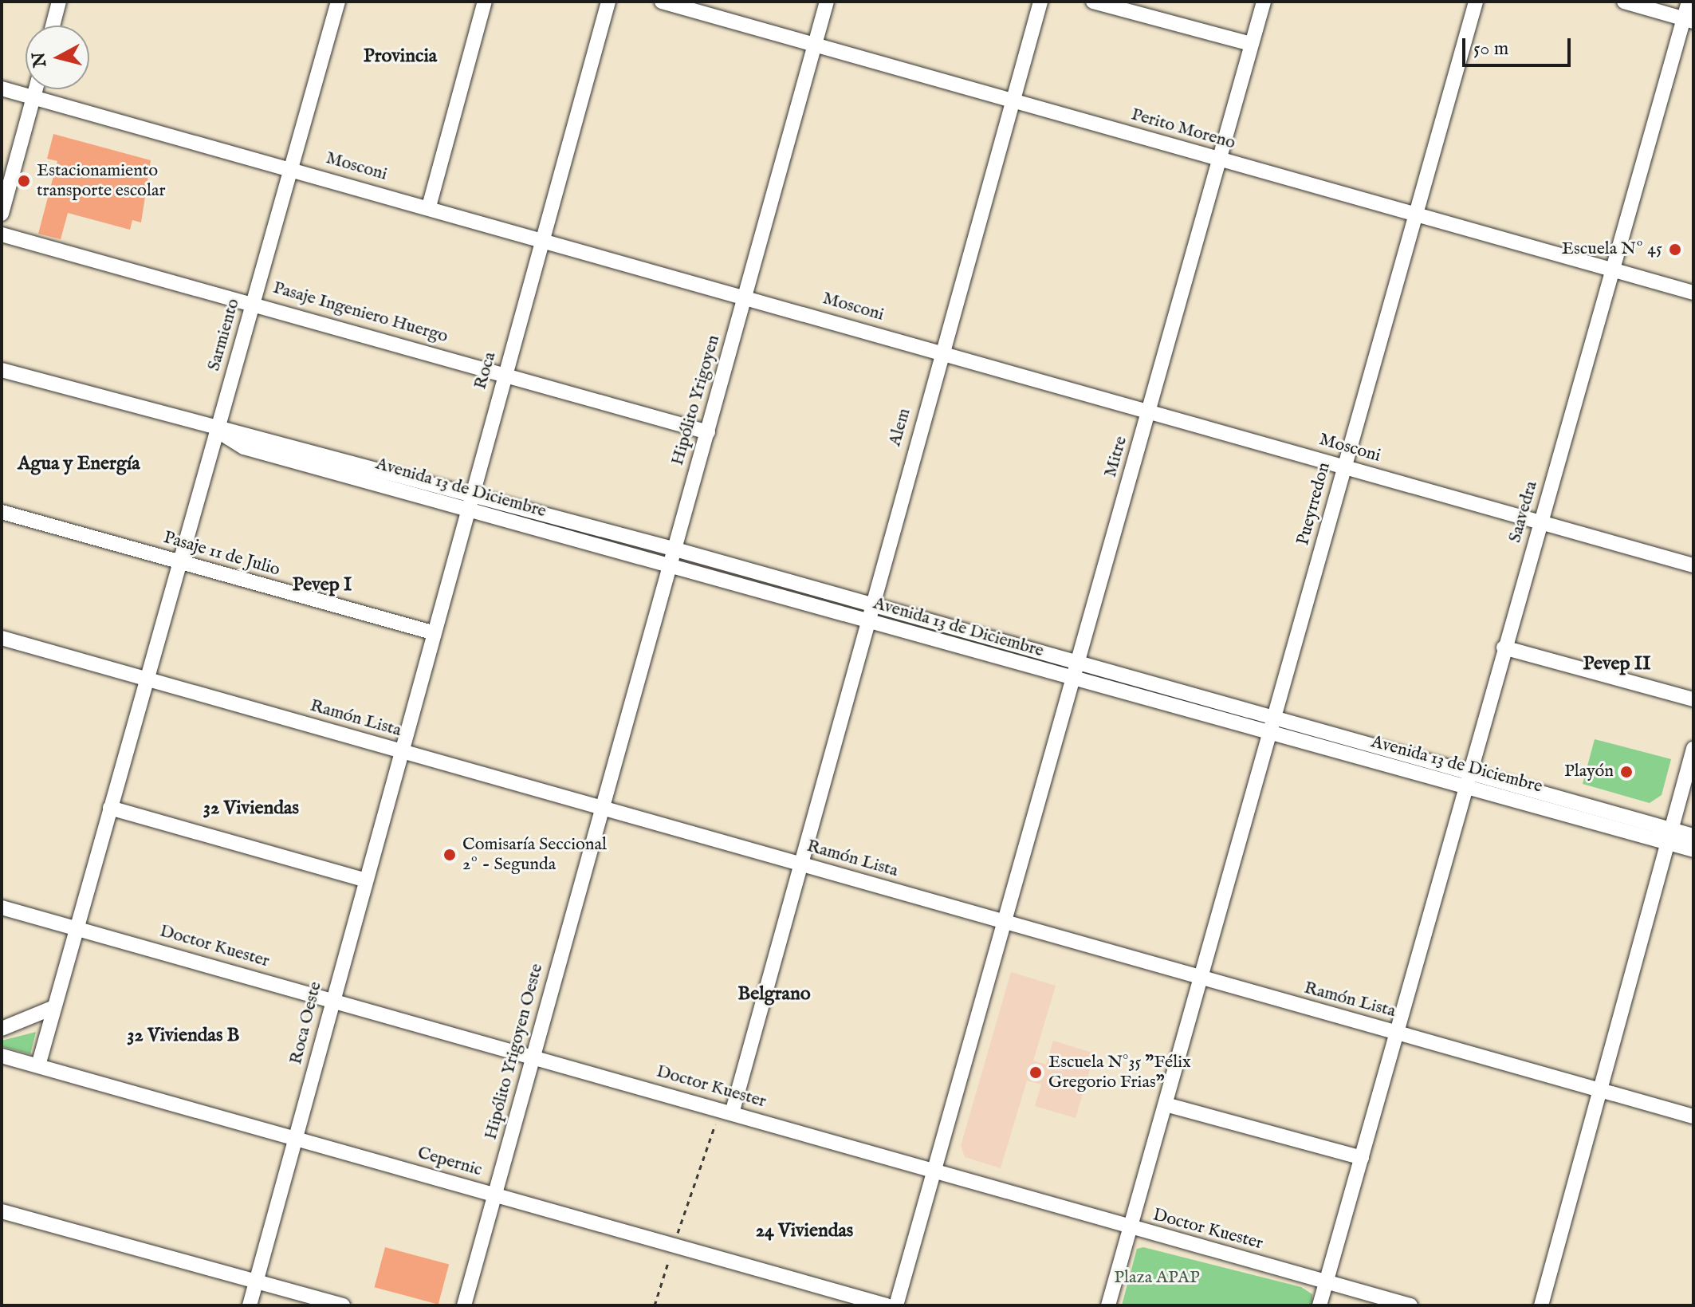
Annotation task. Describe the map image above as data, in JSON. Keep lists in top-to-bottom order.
{
  "streets": {
    "street": [
      "Perito Moreno",
      "Mosconi",
      "Pasaje Ingeniero Huergo",
      "Sarmiento",
      "Roca",
      "Hipólito Yrigoyen",
      "Alem",
      "Mitre",
      "Avenida 13 de Diciembre",
      "Pueyrredon",
      "Saavedra",
      "Pasaje 11 de Julio",
      "Ramón Lista",
      "Doctor Kuester",
      "Roca Oeste",
      "Hipólito Yrigoyen Oeste",
      "Cepernic"
    ]
  },
  "crossings": [
    ["Perito Moreno", "Hipólito Yrigoyen"],
    ["Perito Moreno", "Alem"],
    ["Perito Moreno", "Mitre"],
    ["Perito Moreno", "Pueyrredon"],
    ["Perito Moreno", "Saavedra"],
    ["Mosconi", "Sarmiento"],
    ["Mosconi", "Roca"],
    ["Mosconi", "Hipólito Yrigoyen"],
    ["Mosconi", "Alem"],
    ["Mosconi", "Mitre"],
    ["Mosconi", "Pueyrredon"],
    ["Mosconi", "Saavedra"],
    ["Pasaje Ingeniero Huergo", "Sarmiento"],
    ["Pasaje Ingeniero Huergo", "Roca"],
    ["Pasaje Ingeniero Huergo", "Hipólito Yrigoyen"],
    ["Sarmiento", "Avenida 13 de Diciembre"],
    ["Sarmiento", "Pasaje 11 de Julio"],
    ["Sarmiento", "Ramón Lista"],
    ["Sarmiento", "Doctor Kuester"],
    ["Sarmiento", "Cepernic"],
    ["Roca", "Avenida 13 de Diciembre"],
    ["Roca", "Pasaje 11 de Julio"],
    ["Roca", "Ramón Lista"],
    ["Roca", "Roca Oeste"],
    ["Hipólito Yrigoyen", "Avenida 13 de Diciembre"],
    ["Hipólito Yrigoyen", "Ramón Lista"],
    ["Hipólito Yrigoyen", "Hipólito Yrigoyen Oeste"],
    ["Alem", "Avenida 13 de Diciembre"],
    ["Alem", "Ramón Lista"],
    ["Alem", "Doctor Kuester"],
    ["Mitre", "Avenida 13 de Diciembre"],
    ["Mitre", "Ramón Lista"],
    ["Mitre", "Doctor Kuester"],
    ["Avenida 13 de Diciembre", "Pueyrredon"],
    ["Avenida 13 de Diciembre", "Saavedra"],
    ["Pueyrredon", "Ramón Lista"],
    ["Pueyrredon", "Doctor Kuester"],
    ["Saavedra", "Ramón Lista"],
    ["Saavedra", "Doctor Kuester"],
    ["Ramón Lista", "Roca Oeste"],
    ["Ramón Lista", "Hipólito Yrigoyen Oeste"],
    ["Doctor Kuester", "Roca Oeste"],
    ["Doctor Kuester", "Hipólito Yrigoyen Oeste"],
    ["Roca Oeste", "Cepernic"],
    ["Hipólito Yrigoyen Oeste", "Cepernic"]
  ],
  "districts": [
    "Provincia",
    "Agua y Energía",
    "Pevep I",
    "Pevep II",
    "32 Viviendas",
    "Belgrano",
    "32 Viviendas B",
    "24 Viviendas"
  ],
  "parks": ["Plaza APAP"],
  "places": [
    "Estacionamiento transporte escolar",
    "Escuela Nº 45",
    "Playón",
    "Comisaría Seccional 2º - Segunda",
    "Escuela N°35 \"Félix Gregorio Frias\""
  ],
  "scale_bar": "50 m",
  "north": "left"
}
